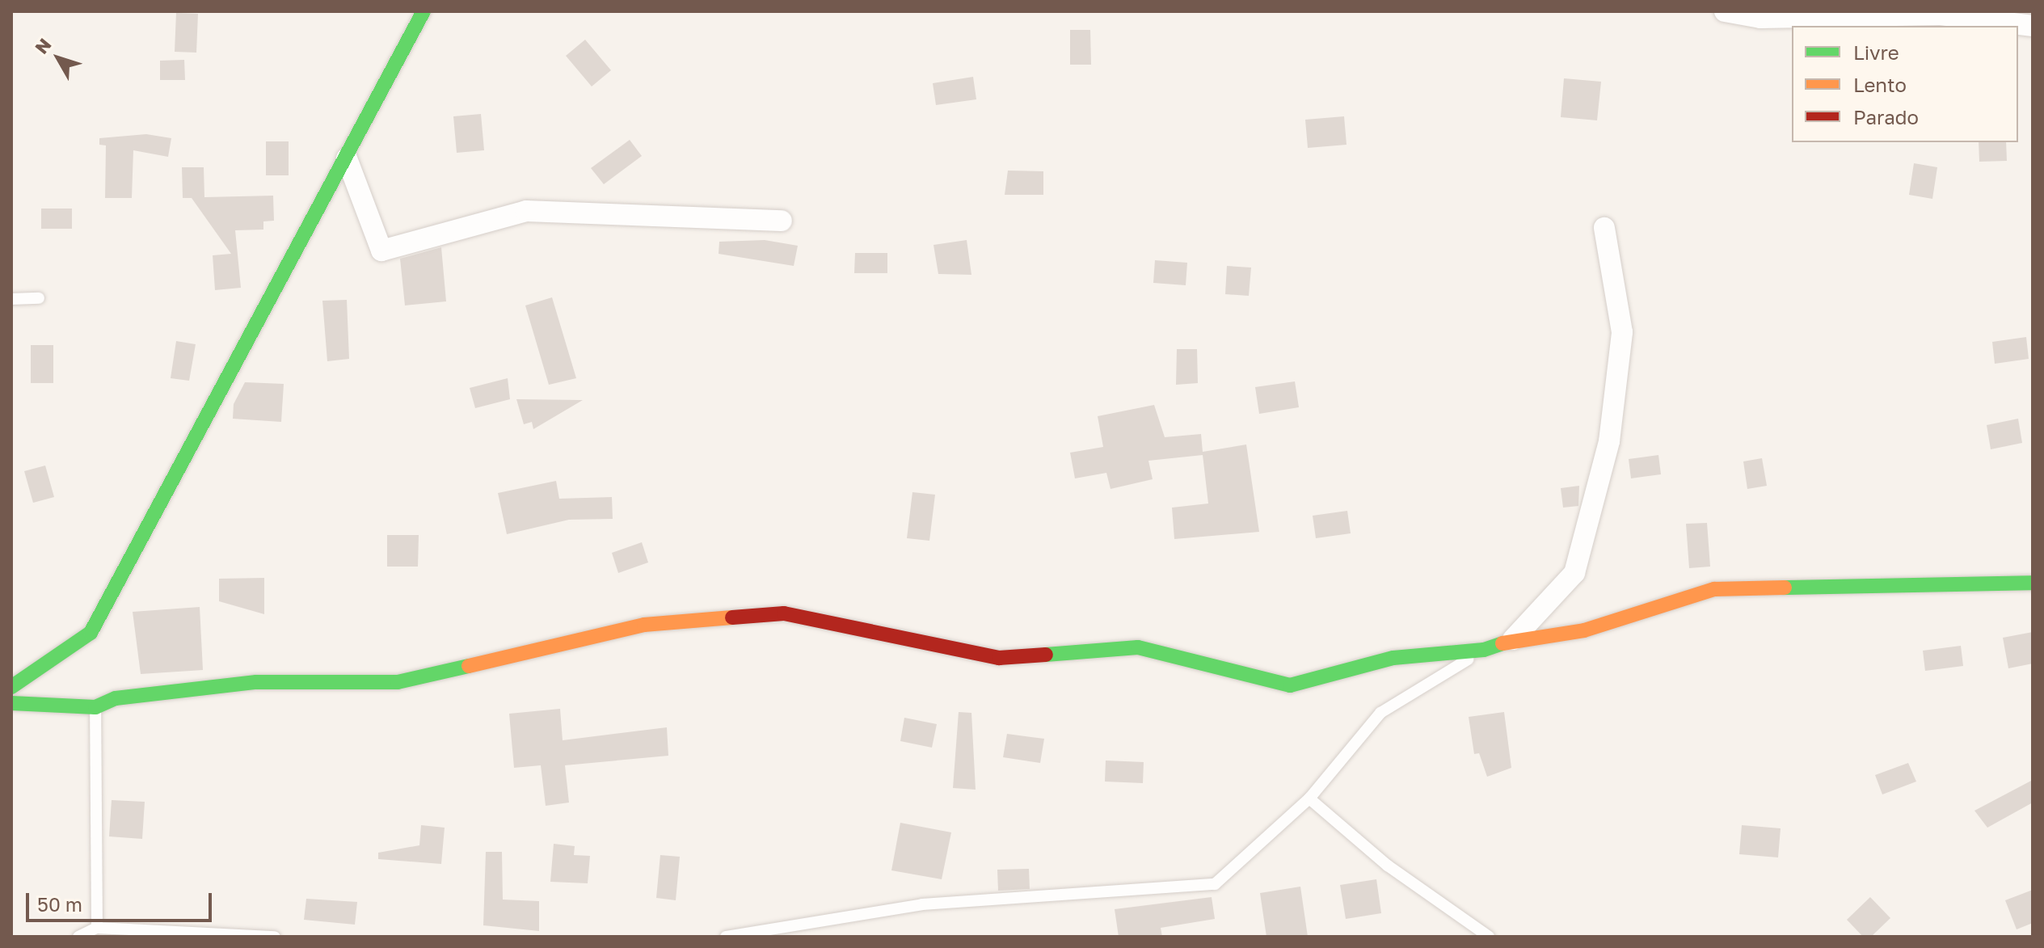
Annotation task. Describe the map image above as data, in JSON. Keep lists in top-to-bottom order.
{
  "legend": ["Livre", "Lento", "Parado"],
  "scale_bar": "50 m",
  "north": "top left"
}
